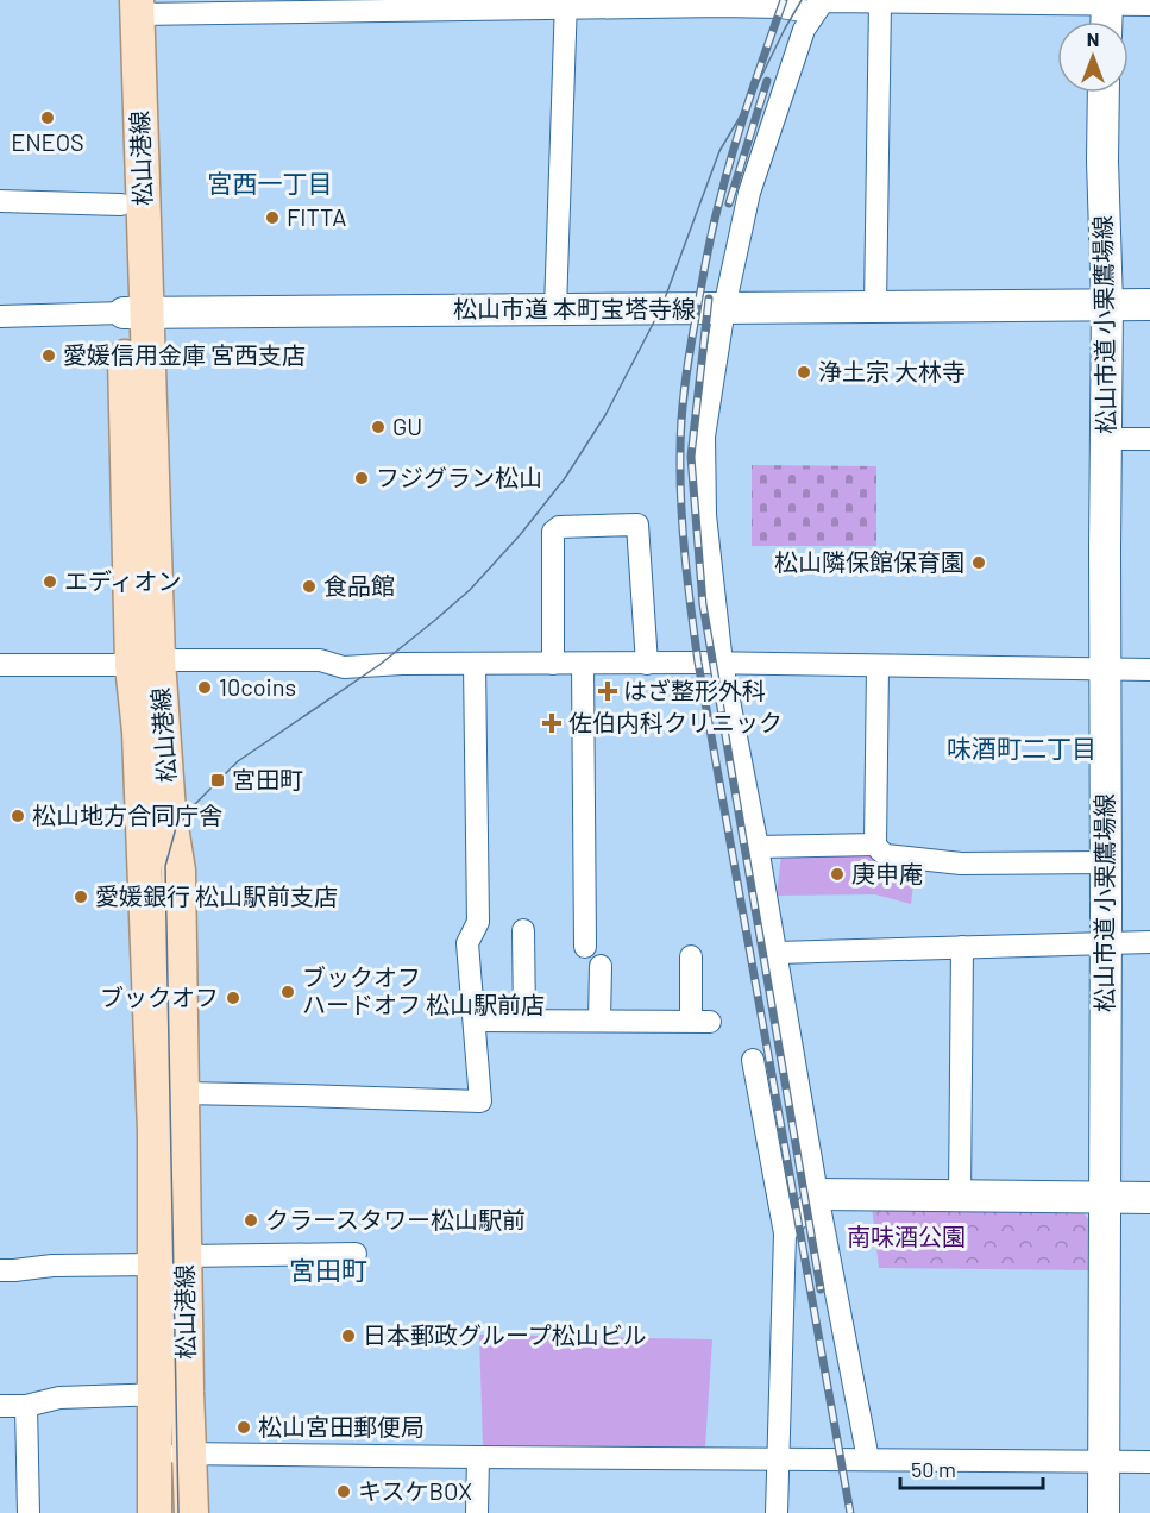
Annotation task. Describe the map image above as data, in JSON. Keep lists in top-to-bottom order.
{
  "streets": {
    "main road": ["松山港線"],
    "street": ["松山市道 本町宝塔寺線", "松山市道 小栗鷹場線"]
  },
  "crossings": [
    ["松山港線", "松山市道 本町宝塔寺線"],
    ["松山市道 本町宝塔寺線", "松山市道 小栗鷹場線"]
  ],
  "districts": ["宮西一丁目", "味酒町二丁目", "宮田町"],
  "parks": ["南味酒公園"],
  "places": {
    "other": [
      "ENEOS",
      "FITTA",
      "愛媛信用金庫 宮西支店",
      "浄土宗 大林寺",
      "GU",
      "フジグラン松山",
      "松山隣保館保育園",
      "エディオン",
      "食品館",
      "10coins",
      "松山地方合同庁舎",
      "庚申庵",
      "愛媛銀行 松山駅前支店",
      "ブックオフ ハードオフ 松山駅前店",
      "ブックオフ",
      "クラースタワー松山駅前",
      "日本郵政グループ松山ビル",
      "松山宮田郵便局",
      "キスケBOX"
    ],
    "health": ["はざ整形外科", "佐伯内科クリニック"],
    "transit": ["宮田町"]
  },
  "scale_bar": "50 m",
  "north": "top"
}
